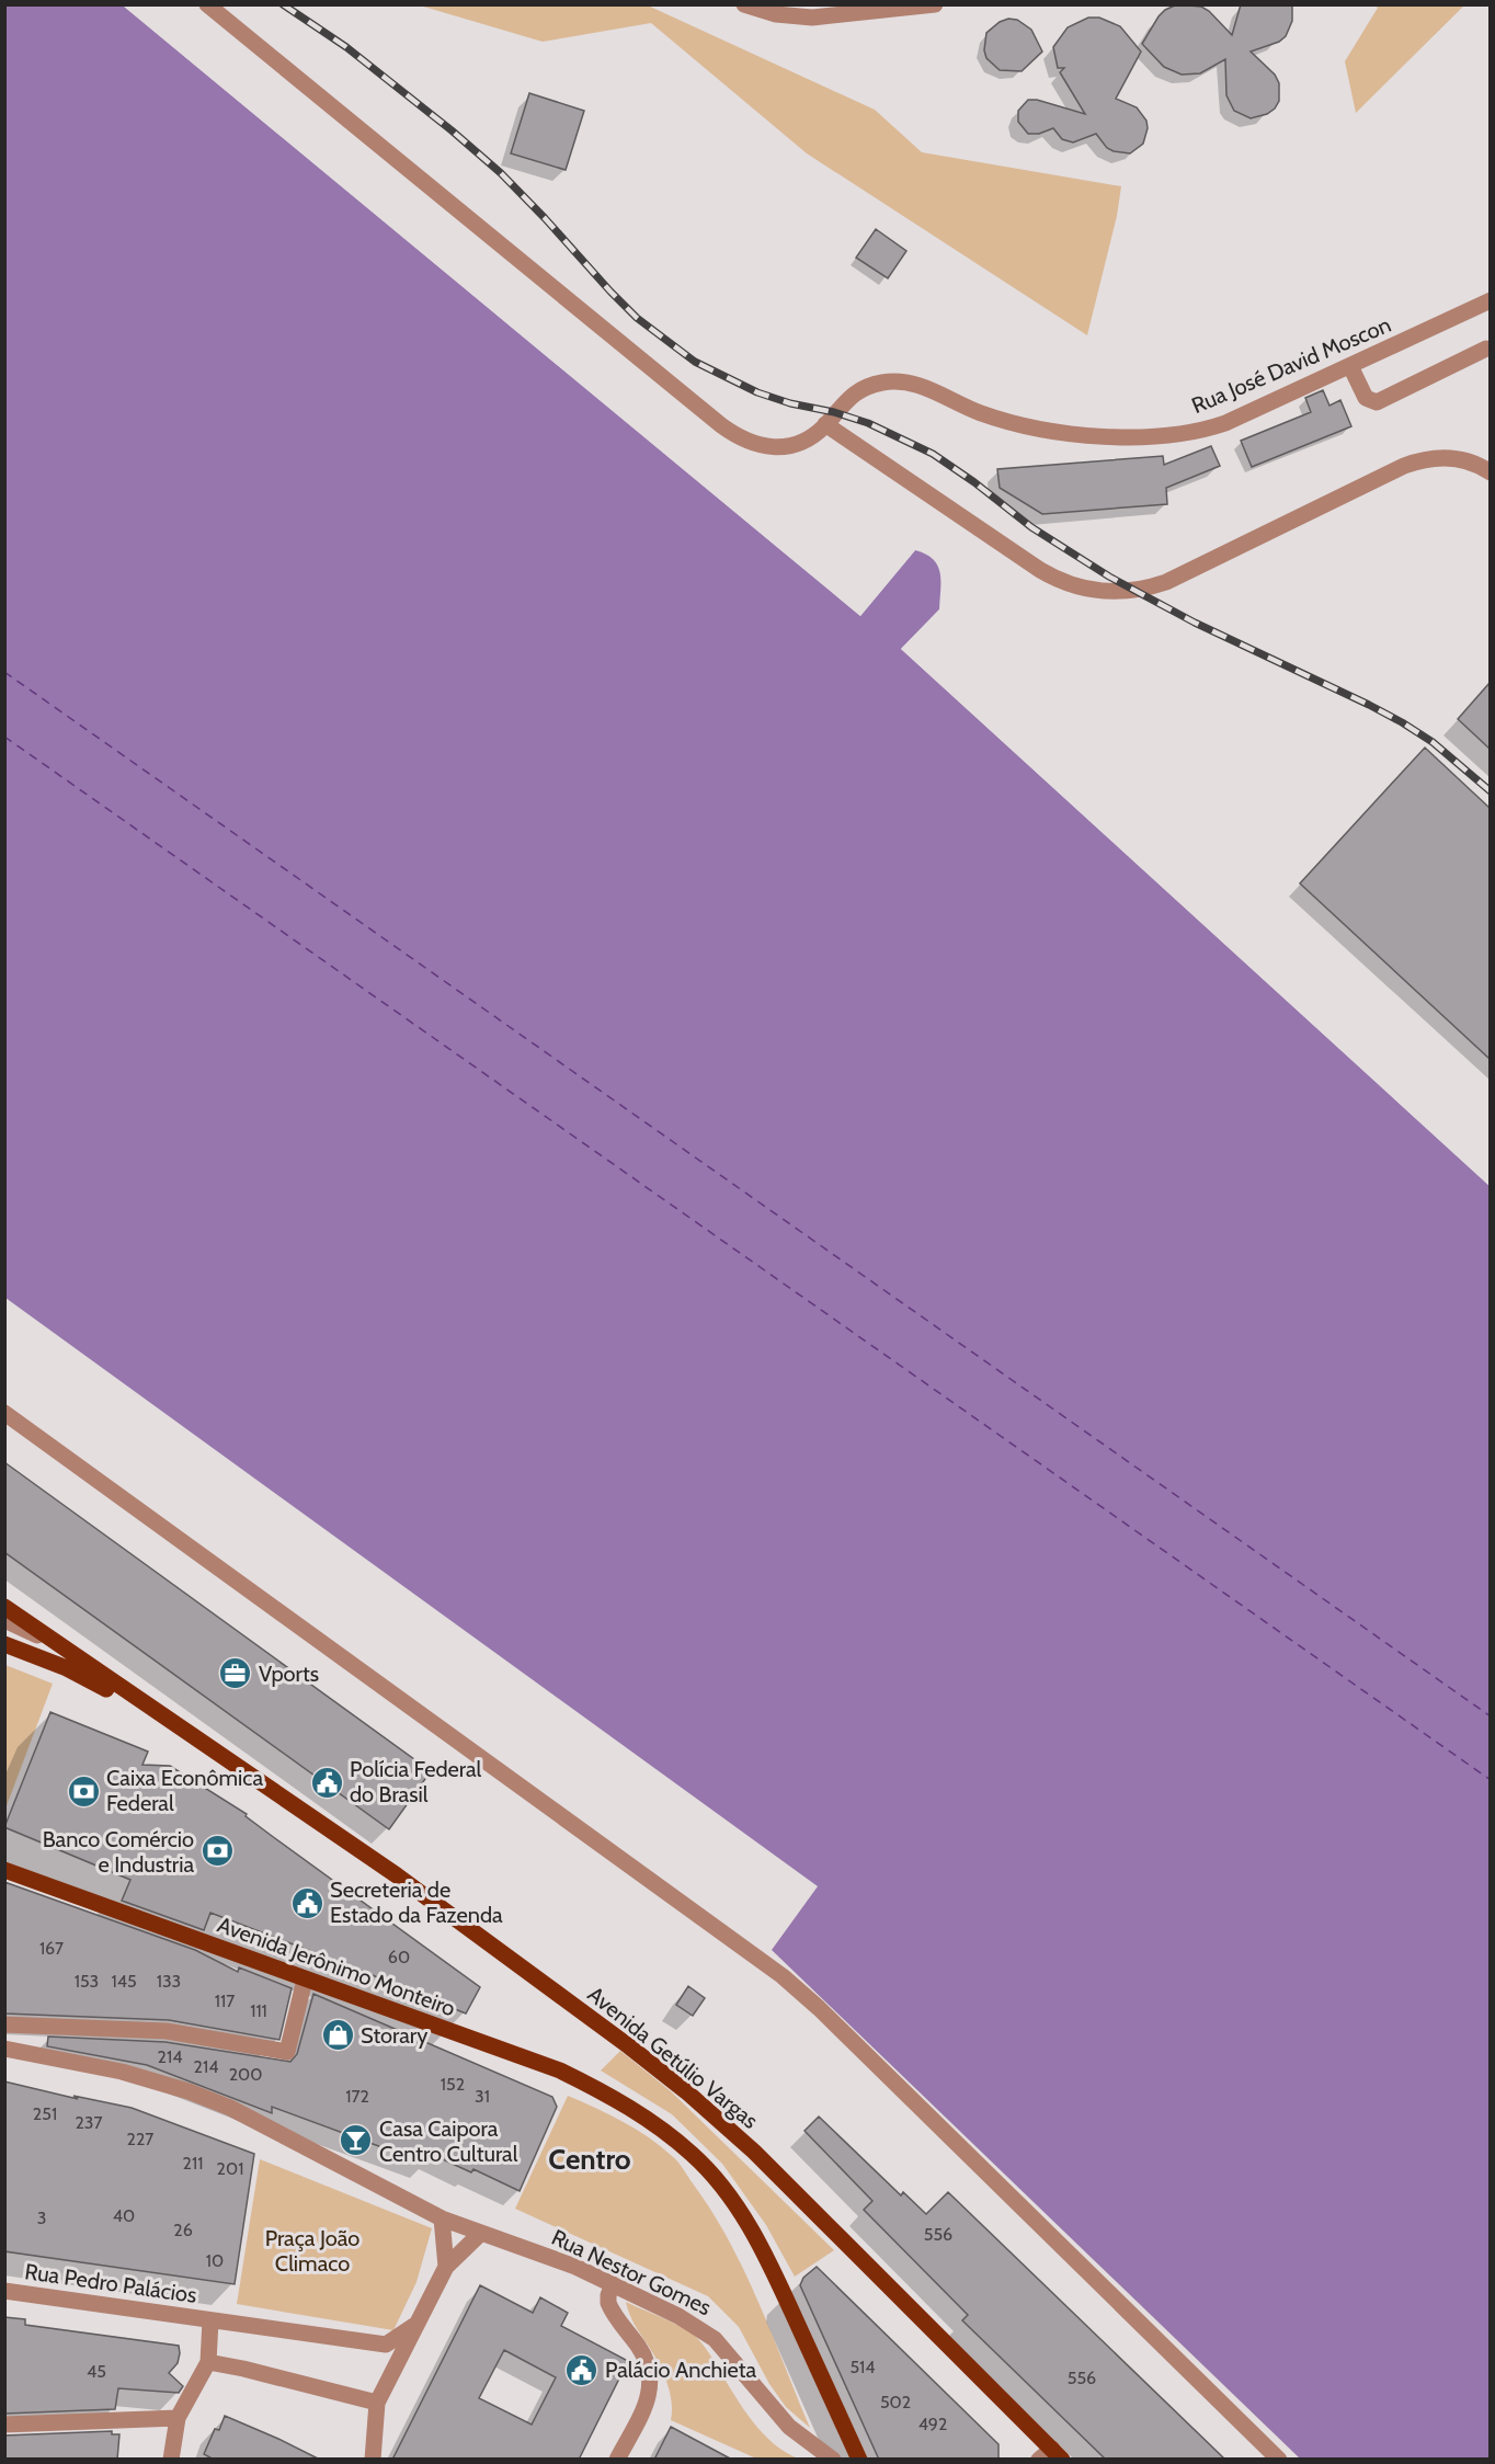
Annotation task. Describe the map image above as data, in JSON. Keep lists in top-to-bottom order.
{
  "streets": {
    "main road": ["Avenida Jerônimo Monteiro", "Avenida Getúlio Vargas"],
    "street": ["Rua José David Moscon", "Rua Nestor Gomes", "Rua Pedro Palácios"]
  },
  "districts": ["Centro"],
  "parks": ["Praça João Climaco"],
  "places": {
    "office": ["Vports"],
    "public building": ["Polícia Federal do Brasil", "Secreteria de Estado da Fazenda", "Palácio Anchieta"],
    "bank": ["Caixa Econômica Federal", "Banco Comércio e Industria"],
    "shop": ["Storary"],
    "bar": ["Casa Caipora Centro Cultural"]
  },
  "house_numbers": [
    "167",
    "60",
    "153",
    "145",
    "133",
    "117",
    "111",
    "214",
    "214",
    "200",
    "152",
    "172",
    "31",
    "251",
    "237",
    "227",
    "211",
    "201",
    "40",
    "3",
    "26",
    "556",
    "10",
    "514",
    "45",
    "556",
    "502",
    "492"
  ]
}
